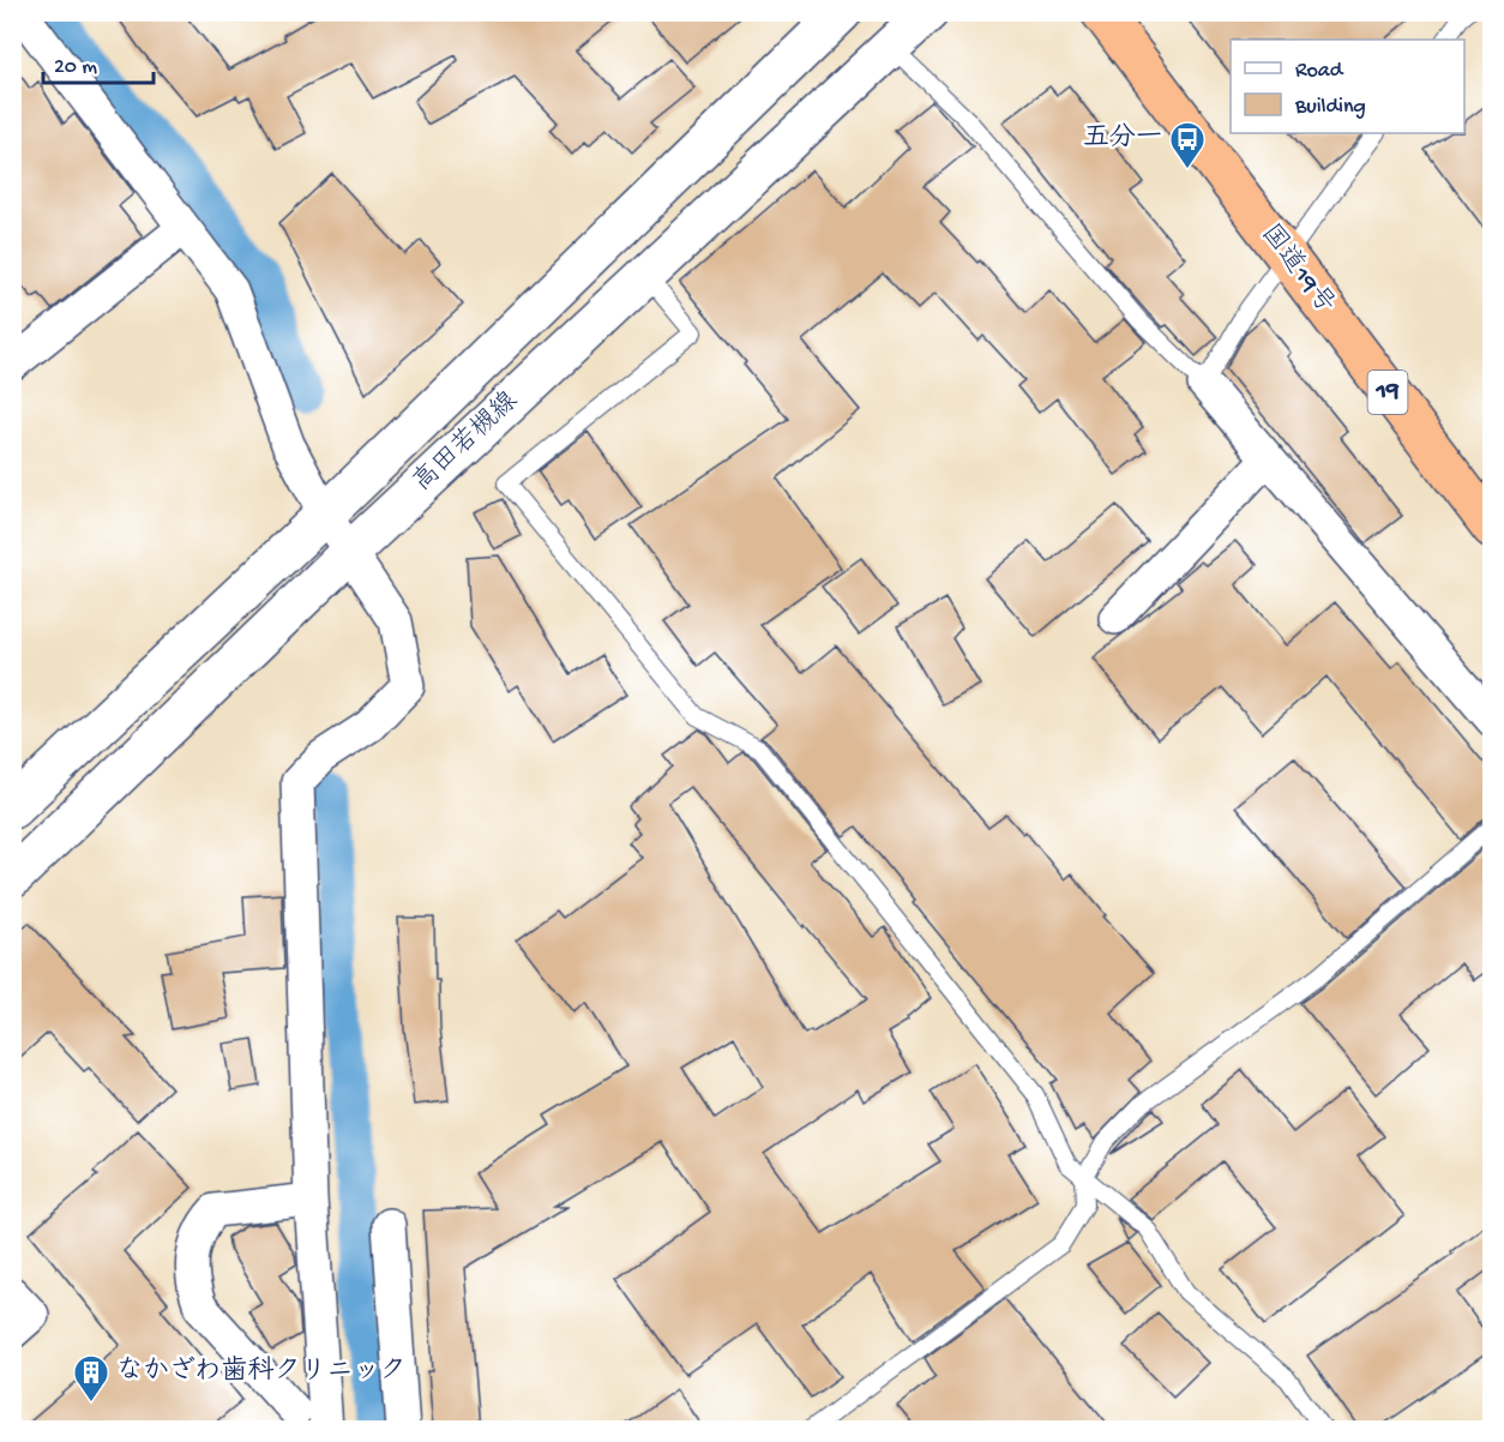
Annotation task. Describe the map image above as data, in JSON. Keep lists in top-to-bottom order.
{
  "streets": {
    "highway": ["国道19号", "19"],
    "street": ["高田若槻線"]
  },
  "places": {
    "bus stop": ["五分一"],
    "building": ["なかざわ歯科クリニック"]
  },
  "legend": ["Road", "Building"],
  "scale_bar": "20 m"
}
